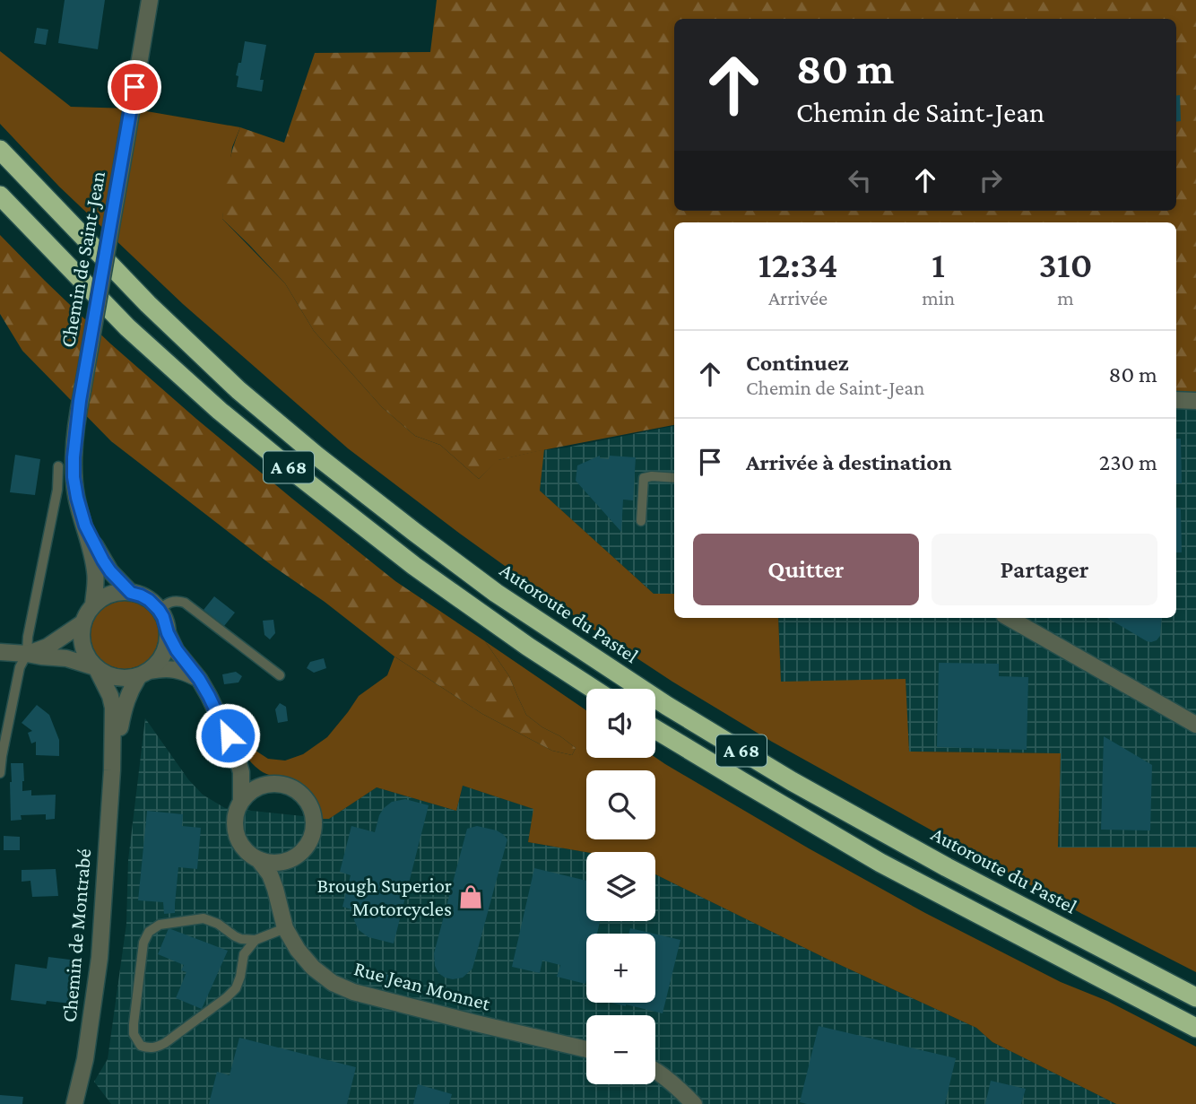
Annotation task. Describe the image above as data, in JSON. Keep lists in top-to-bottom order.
{
  "streets": {
    "highway": ["A 68", "Autoroute du Pastel"],
    "street": ["Chemin de Saint-Jean", "Chemin de Montrabé", "Rue Jean Monnet"]
  },
  "crossings": [
    ["Chemin de Saint-Jean", "Chemin de Montrabé"]
  ],
  "places": {
    "shop": ["Brough Superior Motorcycles"]
  },
  "page": {
    "turn": ["80 m", "Chemin de Saint-Jean"],
    "eta": [
      "12:34",
      "Arrivée",
      "1",
      "min",
      "310",
      "m"
    ],
    "list": [
      {
        "name": "Continuez",
        "note": "Chemin de Saint-Jean",
        "value": "80 m"
      },
      {
        "name": "Arrivée à destination",
        "value": "230 m"
      }
    ],
    "buttons": ["Quitter", "Partager"],
    "map_buttons": ["+", "−"]
  }
}
